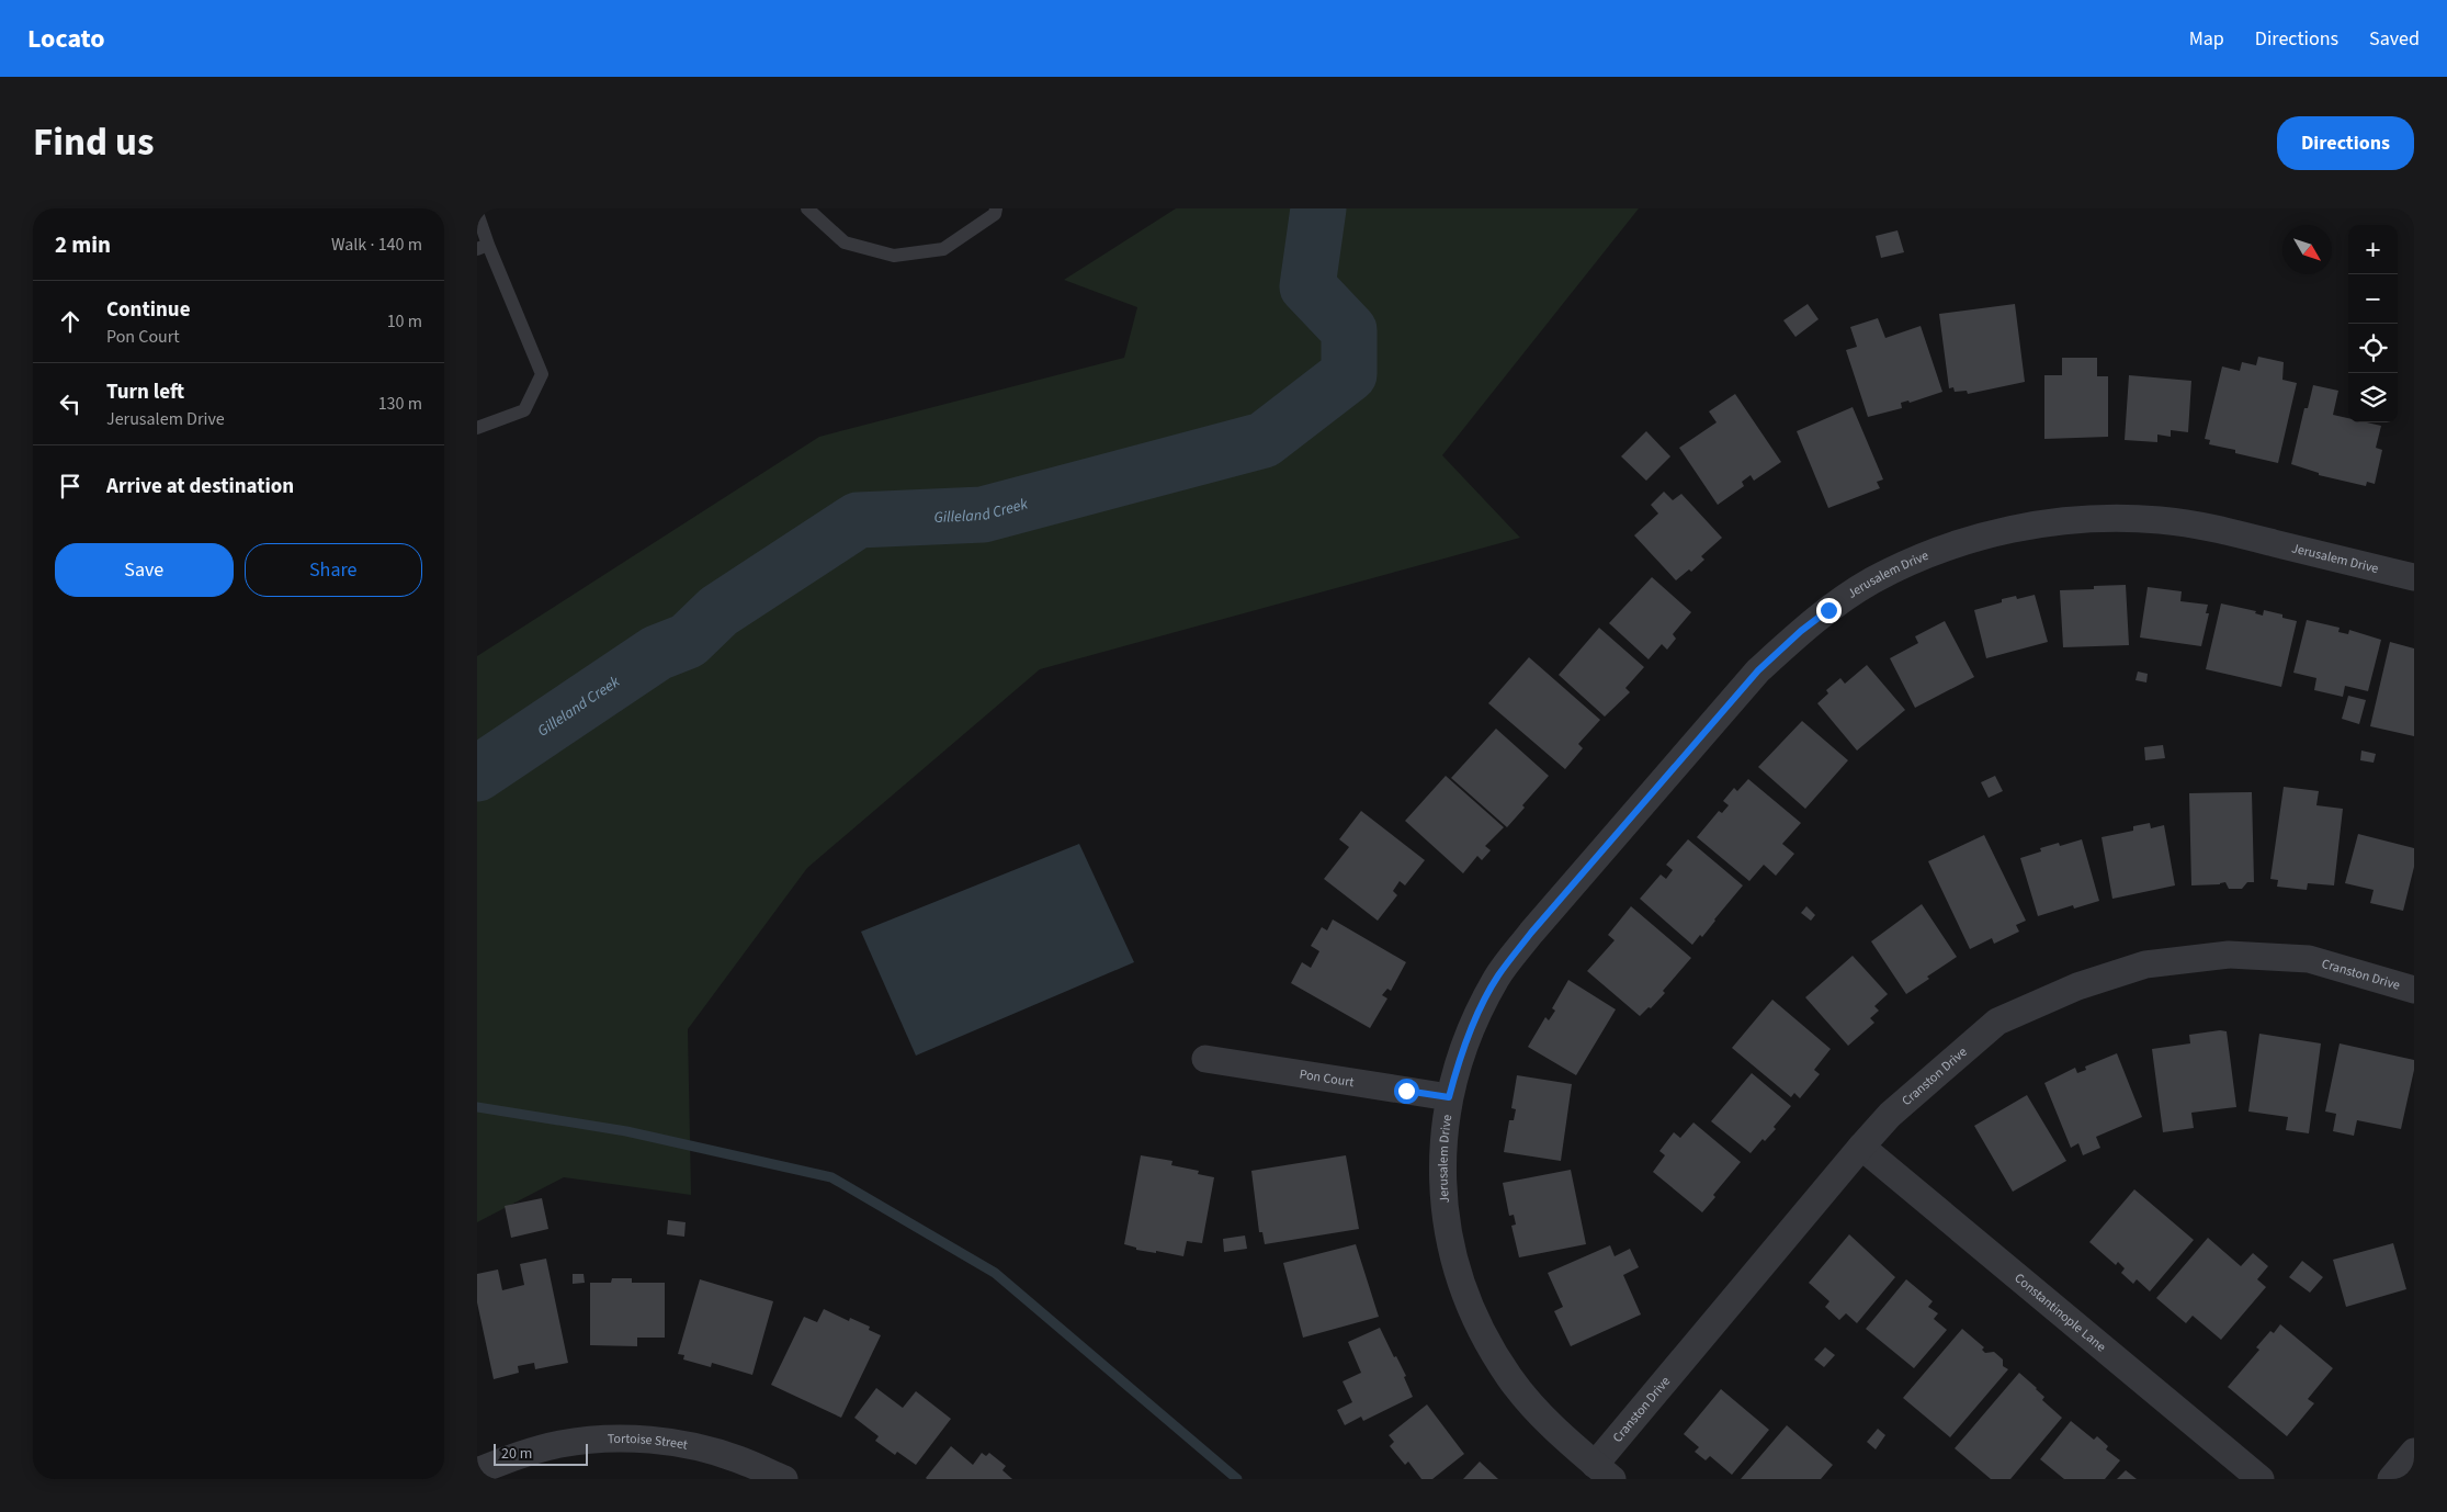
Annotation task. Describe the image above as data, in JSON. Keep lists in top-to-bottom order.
{
  "streets": {
    "street": [
      "Jerusalem Drive",
      "Cranston Drive",
      "Pon Court",
      "Constantinople Lane",
      "Tortoise Street"
    ]
  },
  "crossings": [
    ["Jerusalem Drive", "Cranston Drive"],
    ["Jerusalem Drive", "Pon Court"],
    ["Cranston Drive", "Constantinople Lane"]
  ],
  "water": ["Gilleland Creek"],
  "scale_bar": "20 m",
  "north": "bottom right",
  "page": {
    "header": "Locato",
    "nav": ["Map", "Directions", "Saved"],
    "title": "Find us",
    "buttons": [
      "Directions",
      ["Save", "Share"]
    ],
    "heading": ["2 min", "Walk · 140 m"],
    "map_buttons": ["+", "−"],
    "list": [
      ["Continue", "Pon Court", "10 m"],
      ["Turn left", "Jerusalem Drive", "130 m"],
      "Arrive at destination"
    ],
    "scale": "20 m"
  }
}
